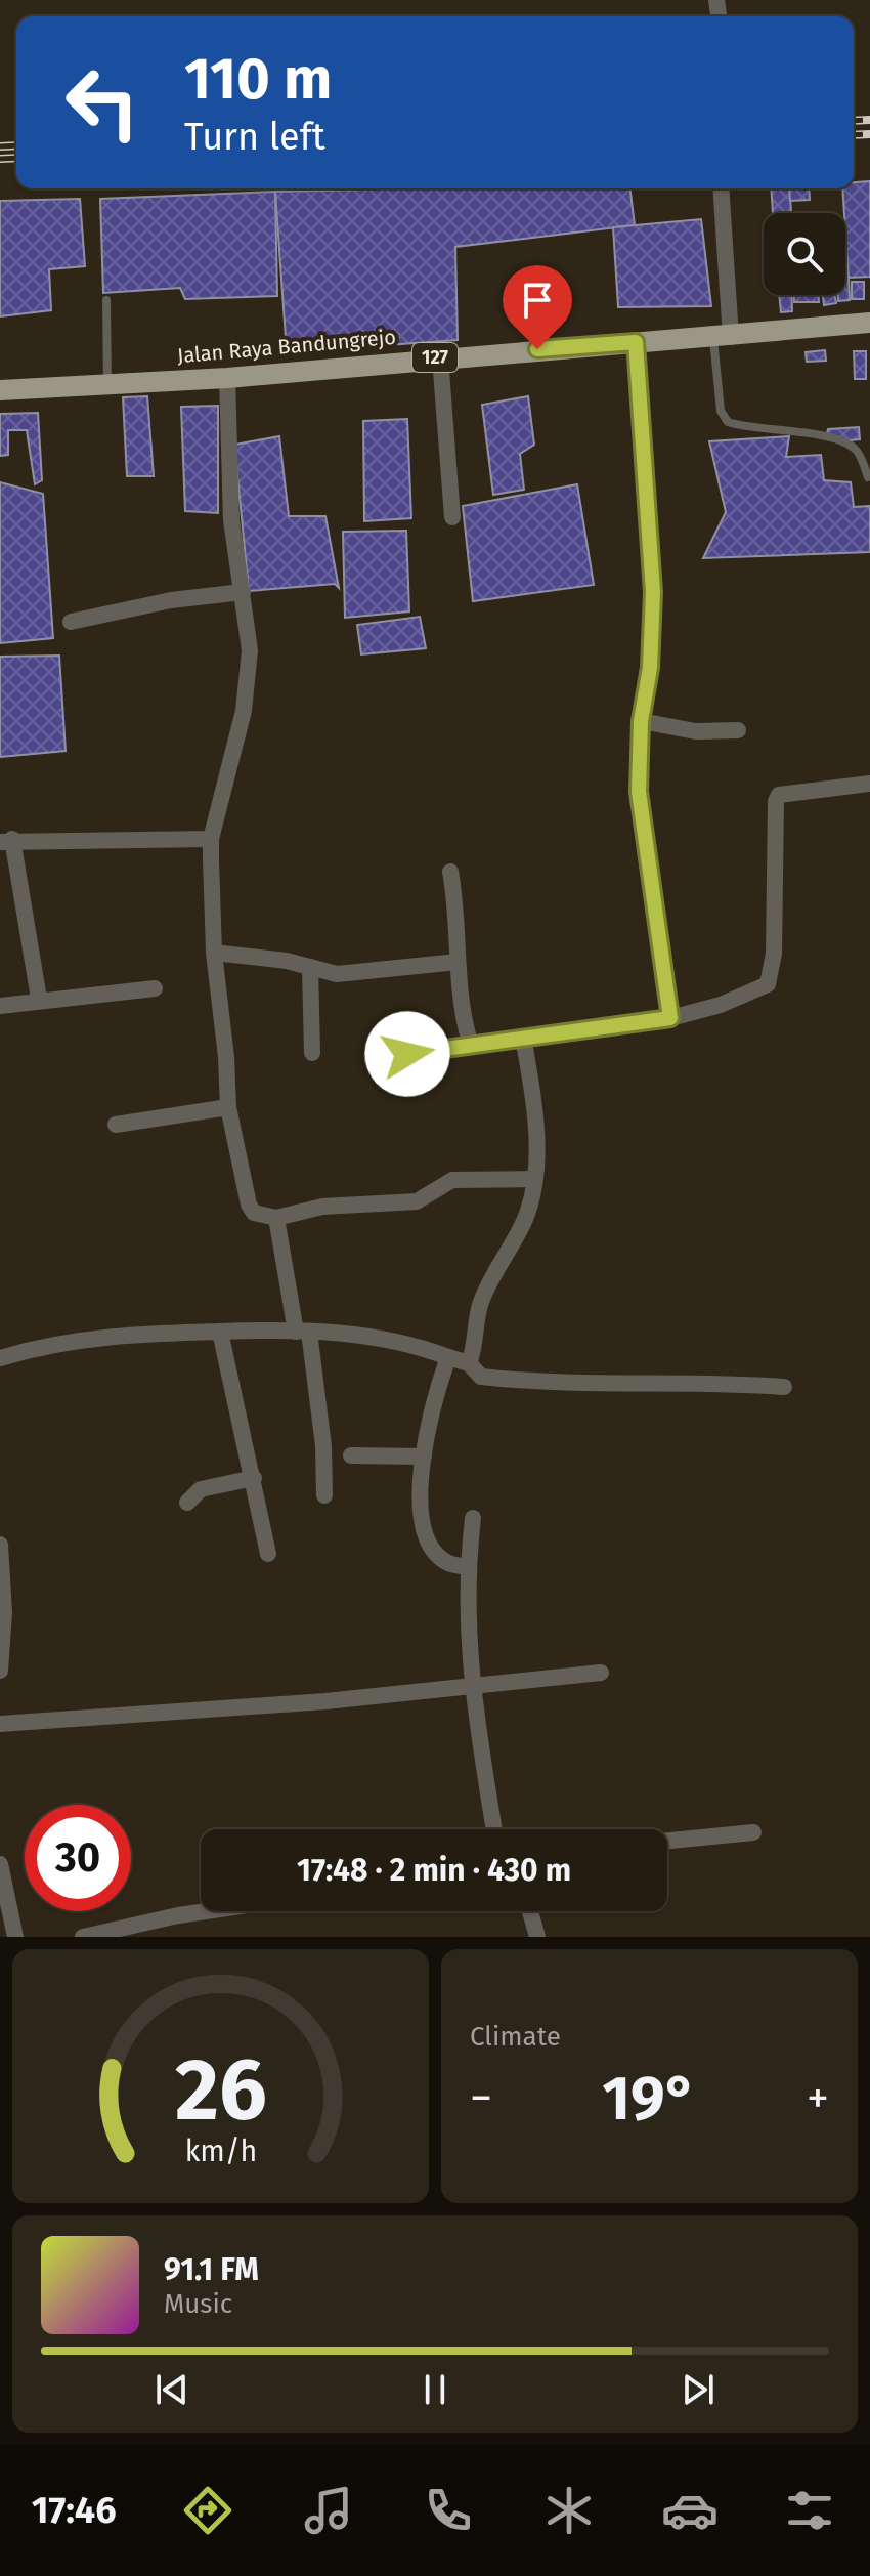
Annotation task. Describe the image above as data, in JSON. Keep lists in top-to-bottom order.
{
  "streets": {
    "main road": ["Jalan Raya Bandungrejo", "127"]
  },
  "page": {
    "turn": ["110 m", "Turn left"],
    "limit": "30",
    "trip": "17:48 · 2 min · 430 m",
    "tile": "Climate",
    "heat": ["−", "19°", "+"],
    "song": ["91.1 FM", "Music"],
    "tabs": "17:46",
    "gauge": ["26", "km/h"]
  }
}
